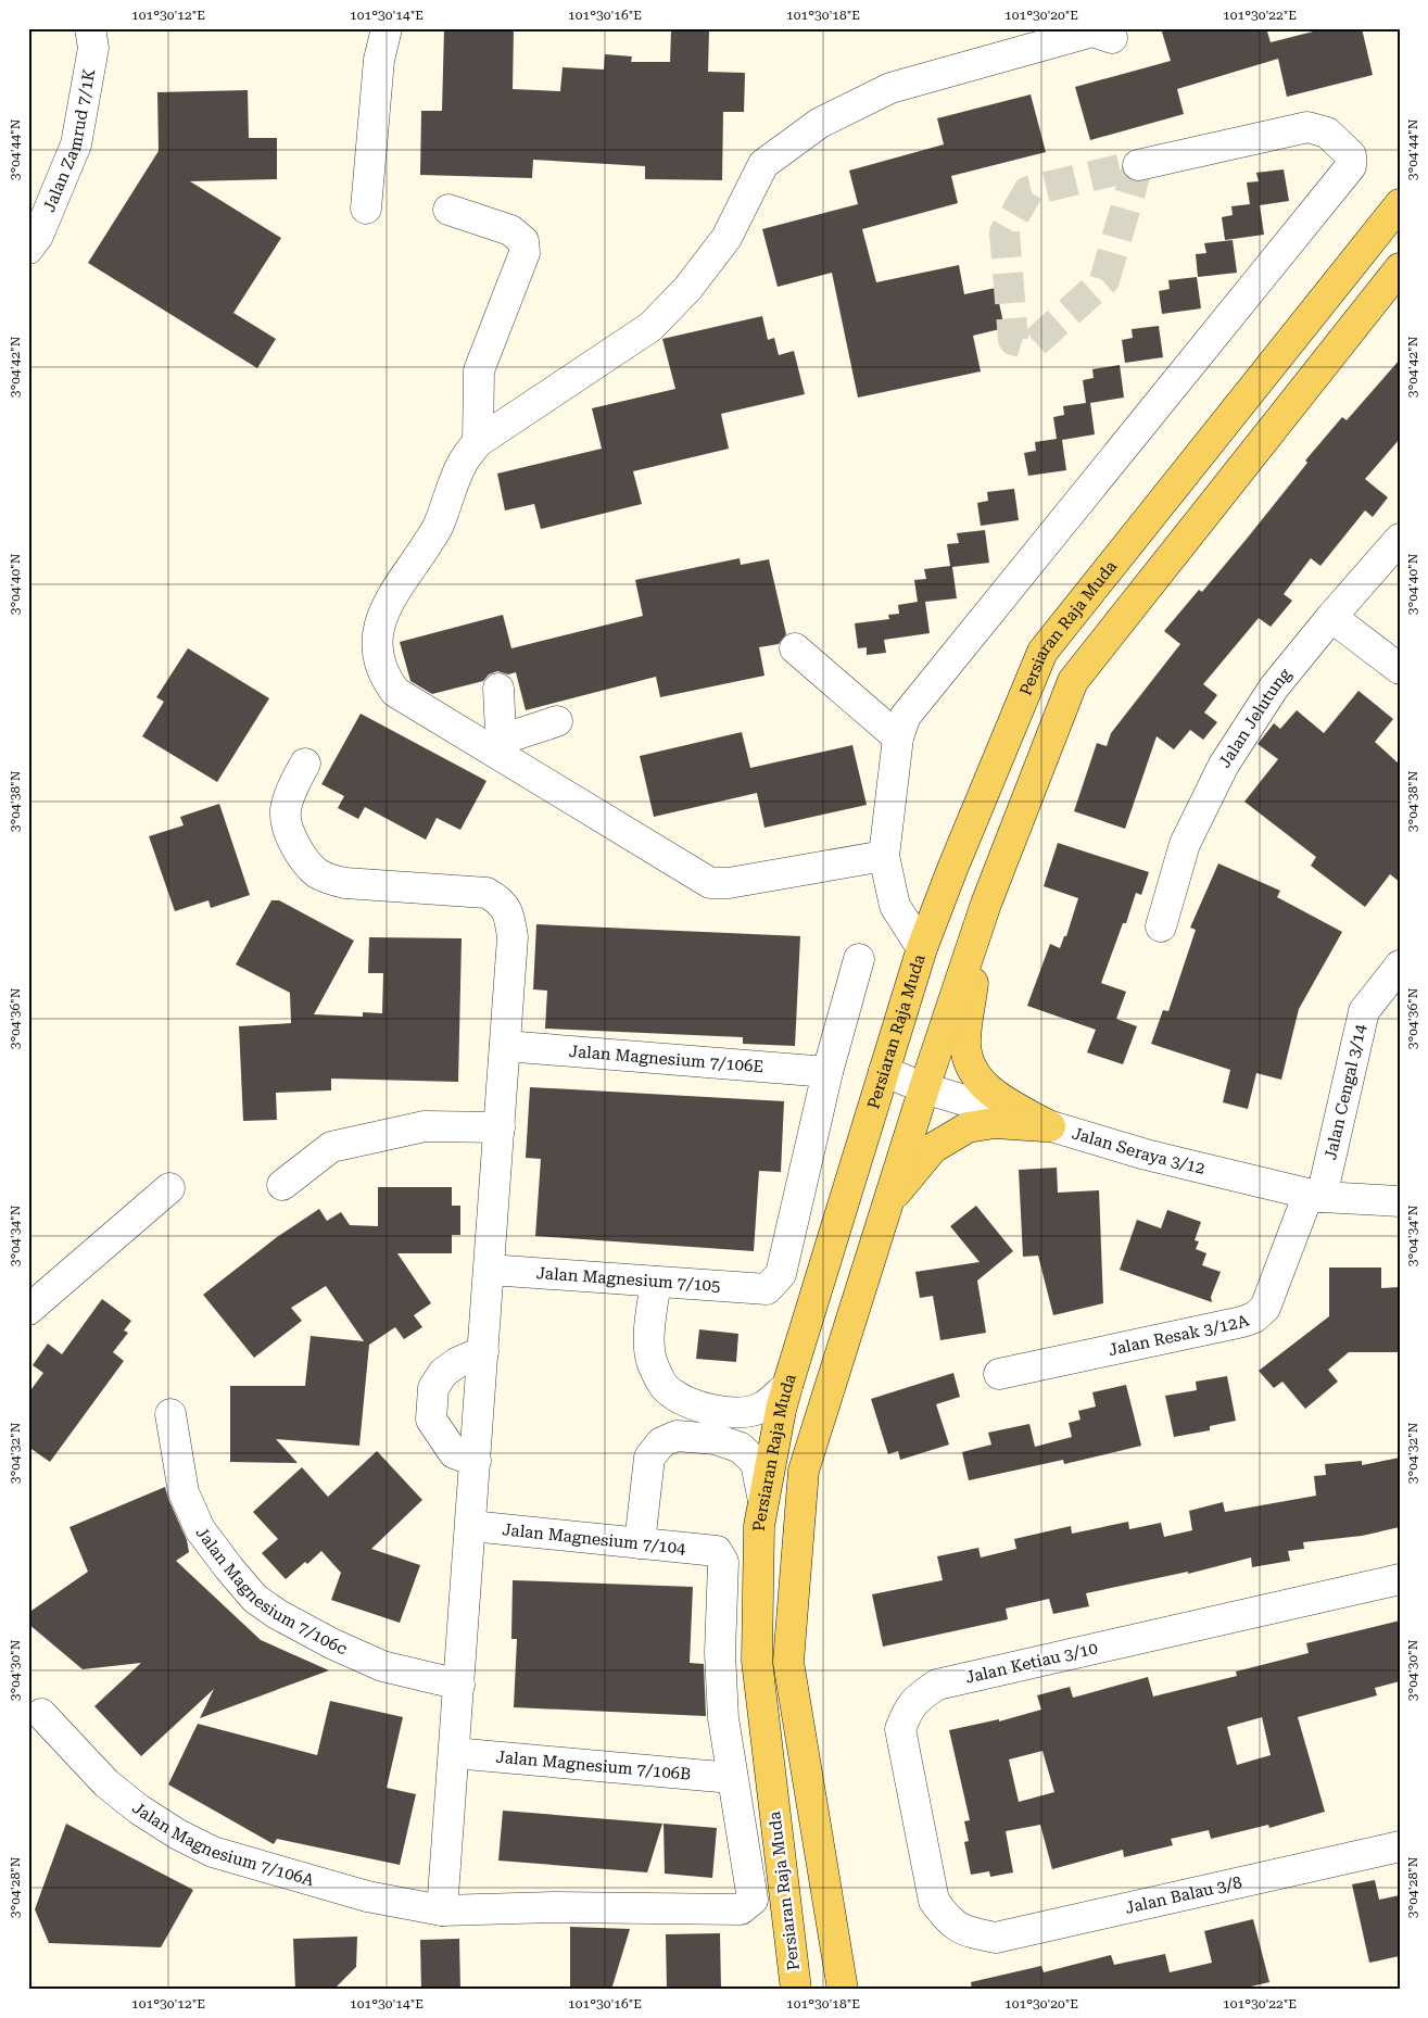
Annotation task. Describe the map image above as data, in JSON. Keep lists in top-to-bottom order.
{
  "streets": {
    "main road": ["Persiaran Raja Muda"],
    "street": [
      "Jalan Zamrud 7/1K",
      "Jalan Jelutung",
      "Jalan Magnesium 7/106E",
      "Jalan Cengal 3/14",
      "Jalan Seraya 3/12",
      "Jalan Magnesium 7/105",
      "Jalan Resak 3/12A",
      "Jalan Magnesium 7/104",
      "Jalan Magnesium 7/106c",
      "Jalan Ketiau 3/10",
      "Jalan Magnesium 7/106B",
      "Jalan Magnesium 7/106A",
      "Jalan Balau 3/8"
    ]
  },
  "crossings": [
    ["Persiaran Raja Muda", "Jalan Seraya 3/12"],
    ["Jalan Magnesium 7/106E", "Jalan Magnesium 7/105"],
    ["Jalan Cengal 3/14", "Jalan Seraya 3/12"],
    ["Jalan Cengal 3/14", "Jalan Resak 3/12A"],
    ["Jalan Seraya 3/12", "Jalan Resak 3/12A"],
    ["Jalan Magnesium 7/104", "Jalan Magnesium 7/106B"],
    ["Jalan Magnesium 7/104", "Jalan Magnesium 7/106A"],
    ["Jalan Ketiau 3/10", "Jalan Balau 3/8"],
    ["Jalan Magnesium 7/106B", "Jalan Magnesium 7/106A"]
  ],
  "coordinates": [
    "101°30'12\"E",
    "101°30'14\"E",
    "101°30'16\"E",
    "101°30'18\"E",
    "101°30'20\"E",
    "101°30'22\"E",
    "3°04'44\"N",
    "3°04'42\"N",
    "3°04'40\"N",
    "3°04'38\"N",
    "3°04'36\"N",
    "3°04'34\"N",
    "3°04'32\"N",
    "3°04'30\"N",
    "3°04'28\"N"
  ]
}
